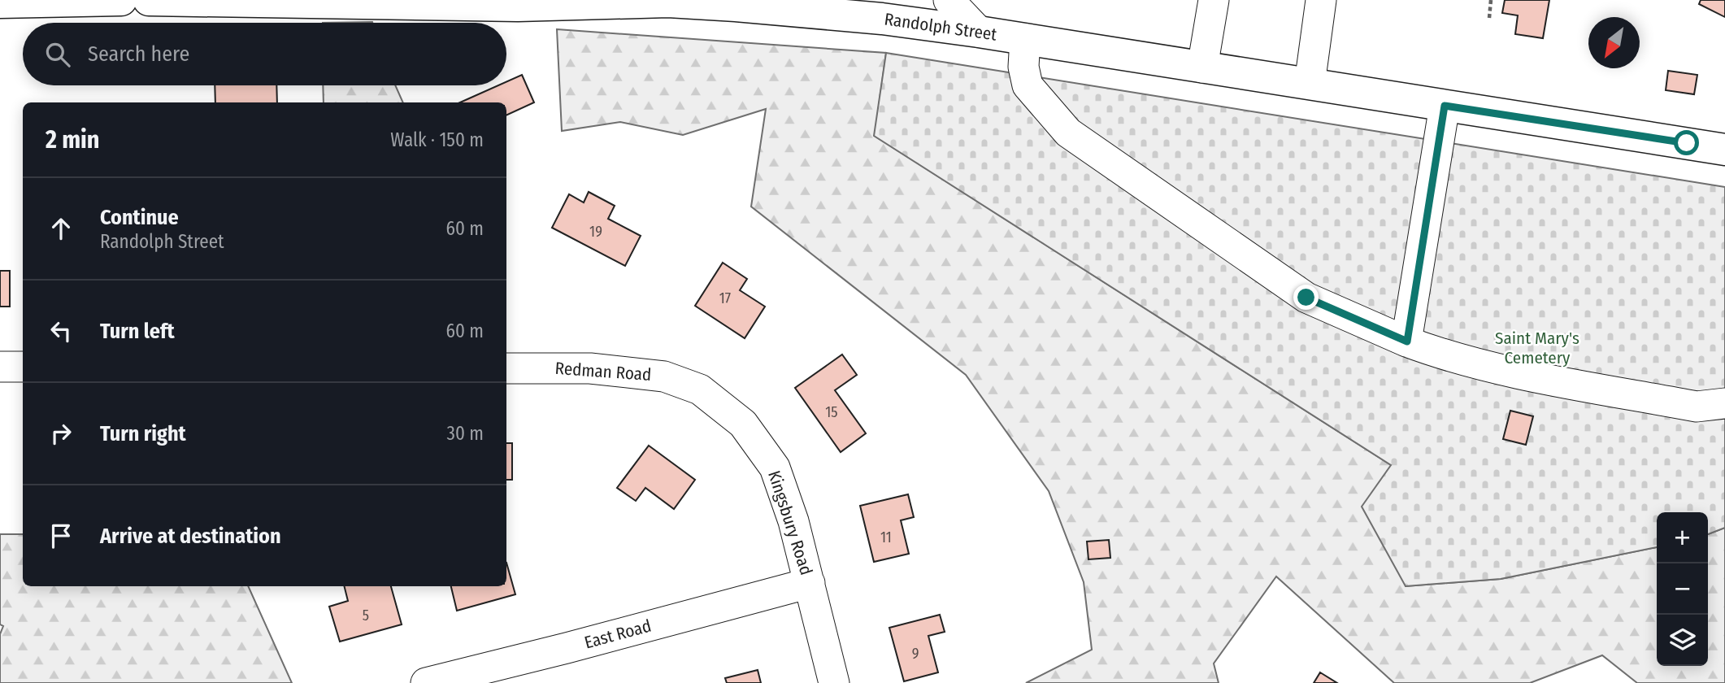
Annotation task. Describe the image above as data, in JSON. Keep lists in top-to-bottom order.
{
  "streets": {
    "main road": ["Randolph Street"],
    "street": ["Redman Road", "Kingsbury Road", "East Road"]
  },
  "crossings": [
    ["Redman Road", "Kingsbury Road"],
    ["Kingsbury Road", "East Road"]
  ],
  "parks": ["Saint Mary's Cemetery"],
  "house_numbers": [
    "19",
    "17",
    "15",
    "11",
    "5",
    "9"
  ],
  "north": "bottom left",
  "page": {
    "search": "Search here",
    "heading": ["2 min", "Walk · 150 m"],
    "list": [
      ["Continue", "Randolph Street", "60 m"],
      ["Turn left", "60 m"],
      ["Turn right", "30 m"],
      "Arrive at destination"
    ],
    "map_buttons": ["+", "−"]
  }
}
